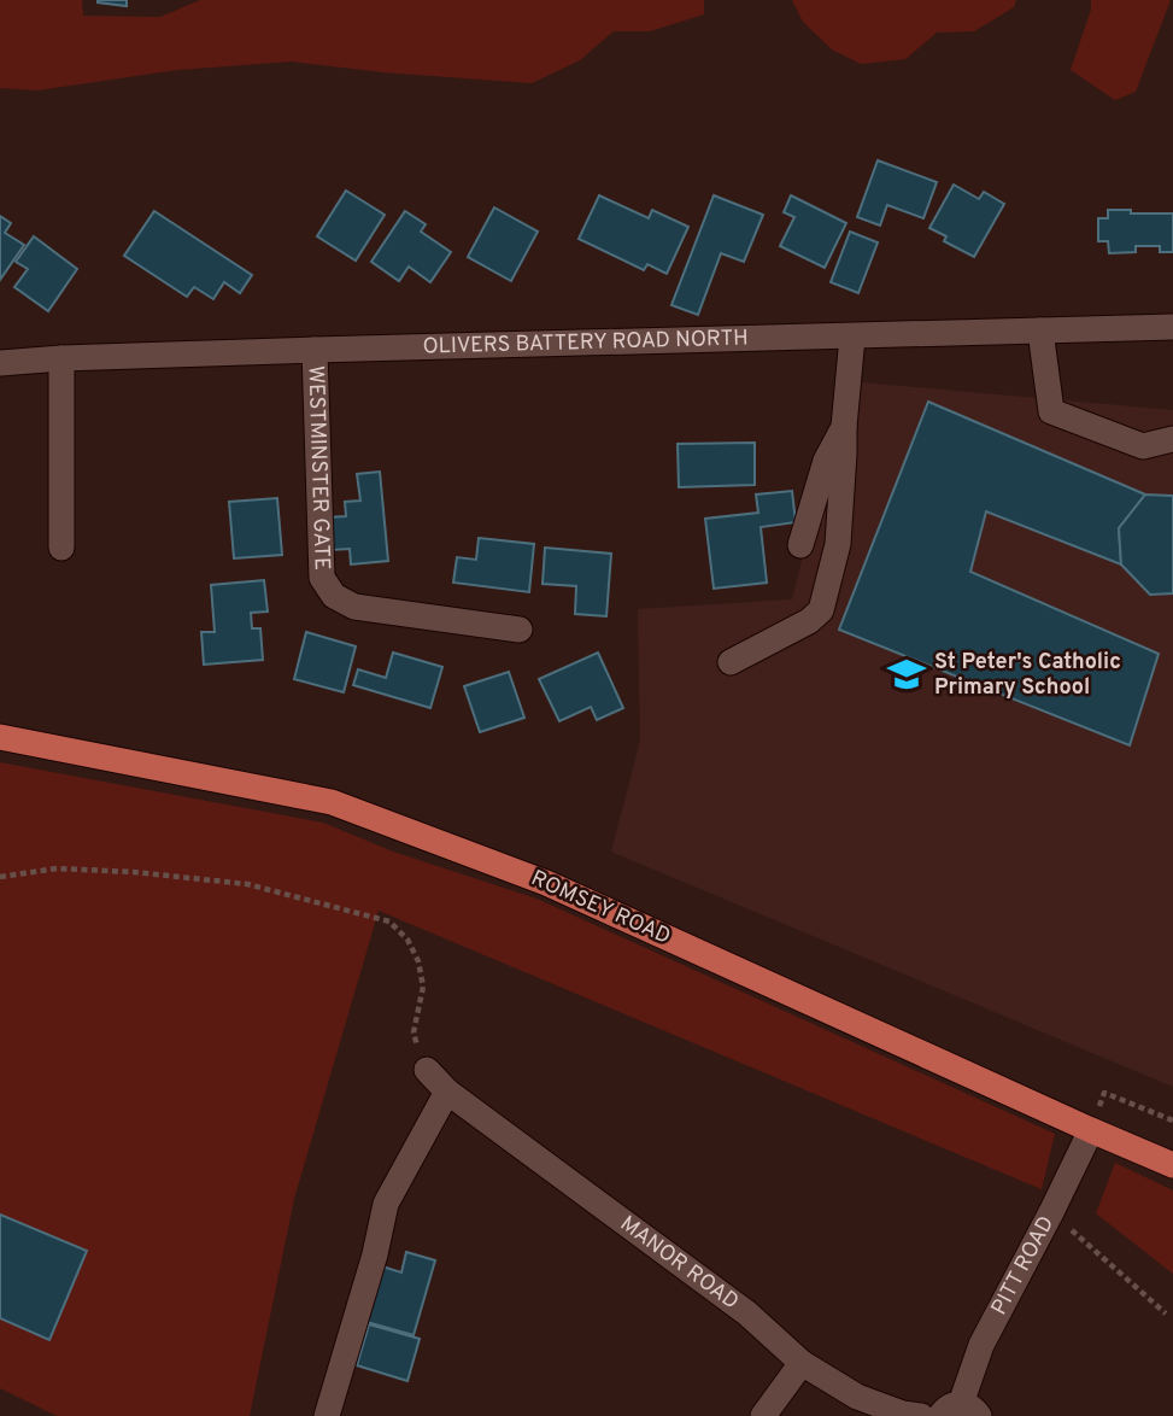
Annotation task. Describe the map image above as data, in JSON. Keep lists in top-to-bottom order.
{
  "streets": {
    "main road": ["ROMSEY ROAD"],
    "street": [
      "OLIVERS BATTERY ROAD NORTH",
      "WESTMINSTER GATE",
      "MANOR ROAD",
      "PITT ROAD"
    ]
  },
  "crossings": [
    ["OLIVERS BATTERY ROAD NORTH", "WESTMINSTER GATE"],
    ["ROMSEY ROAD", "PITT ROAD"]
  ],
  "places": {
    "school or university": ["St Peter's Catholic Primary School"]
  }
}
